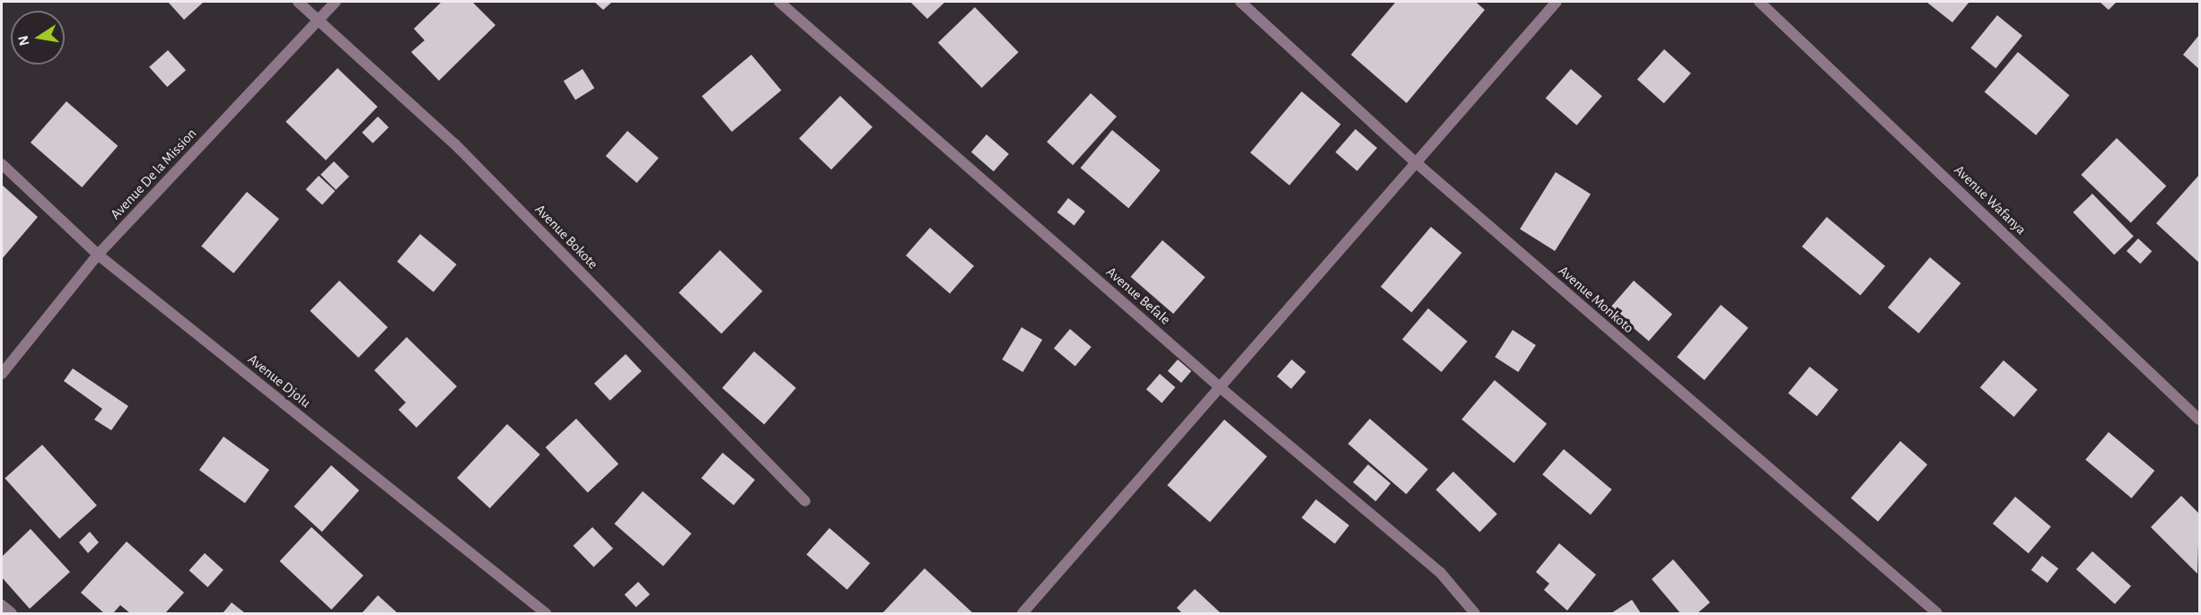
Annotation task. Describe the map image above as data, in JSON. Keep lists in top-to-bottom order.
{
  "streets": {
    "street": [
      "Avenue De la Mission",
      "Avenue Wafanya",
      "Avenue Bokote",
      "Avenue Befale",
      "Avenue Monkoto",
      "Avenue Djolu"
    ]
  },
  "crossings": [
    ["Avenue De la Mission", "Avenue Bokote"],
    ["Avenue De la Mission", "Avenue Djolu"]
  ],
  "north": "left"
}
